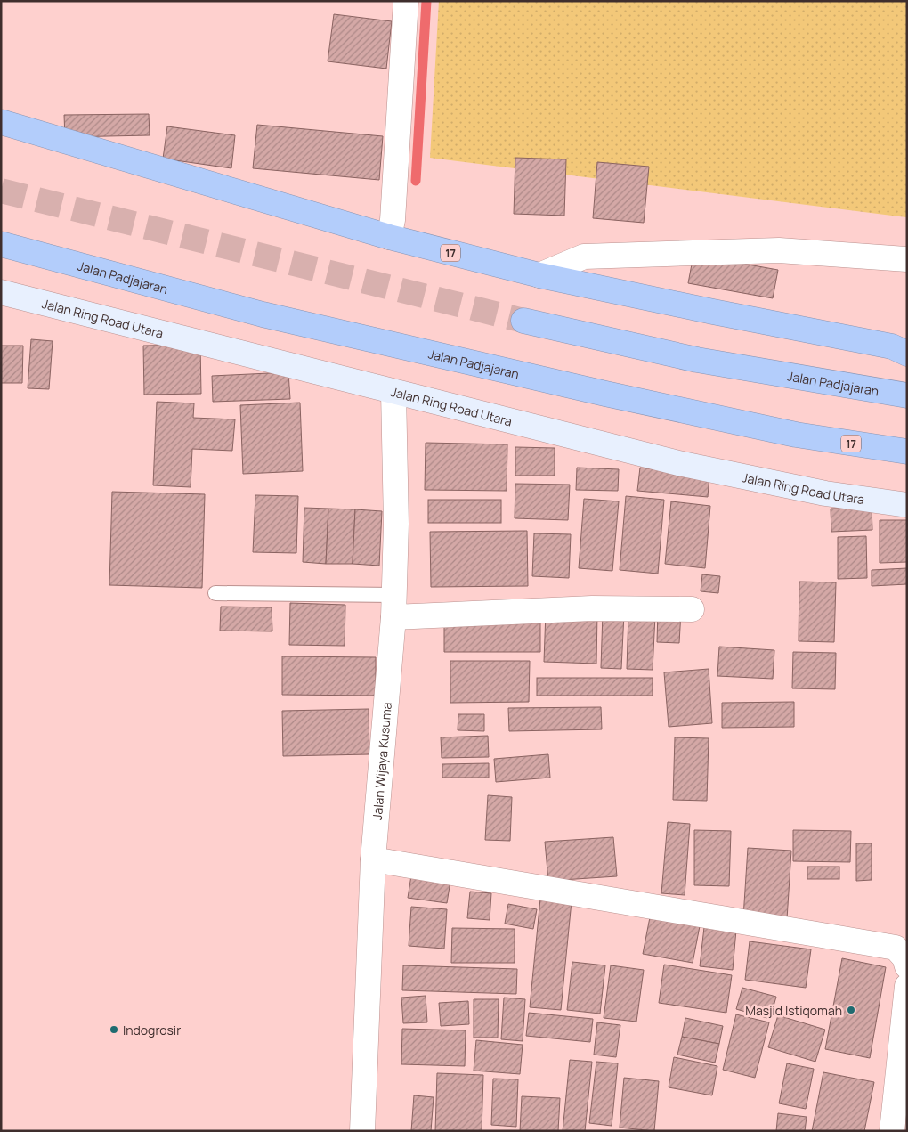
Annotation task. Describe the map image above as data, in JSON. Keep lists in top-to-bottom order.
{
  "streets": {
    "highway": ["17", "Jalan Padjajaran"],
    "street": ["Jalan Ring Road Utara", "Jalan Wijaya Kusuma"]
  },
  "crossings": [
    ["17", "Jalan Padjajaran"],
    ["Jalan Ring Road Utara", "Jalan Wijaya Kusuma"]
  ],
  "places": ["Masjid Istiqomah", "Indogrosir"]
}
